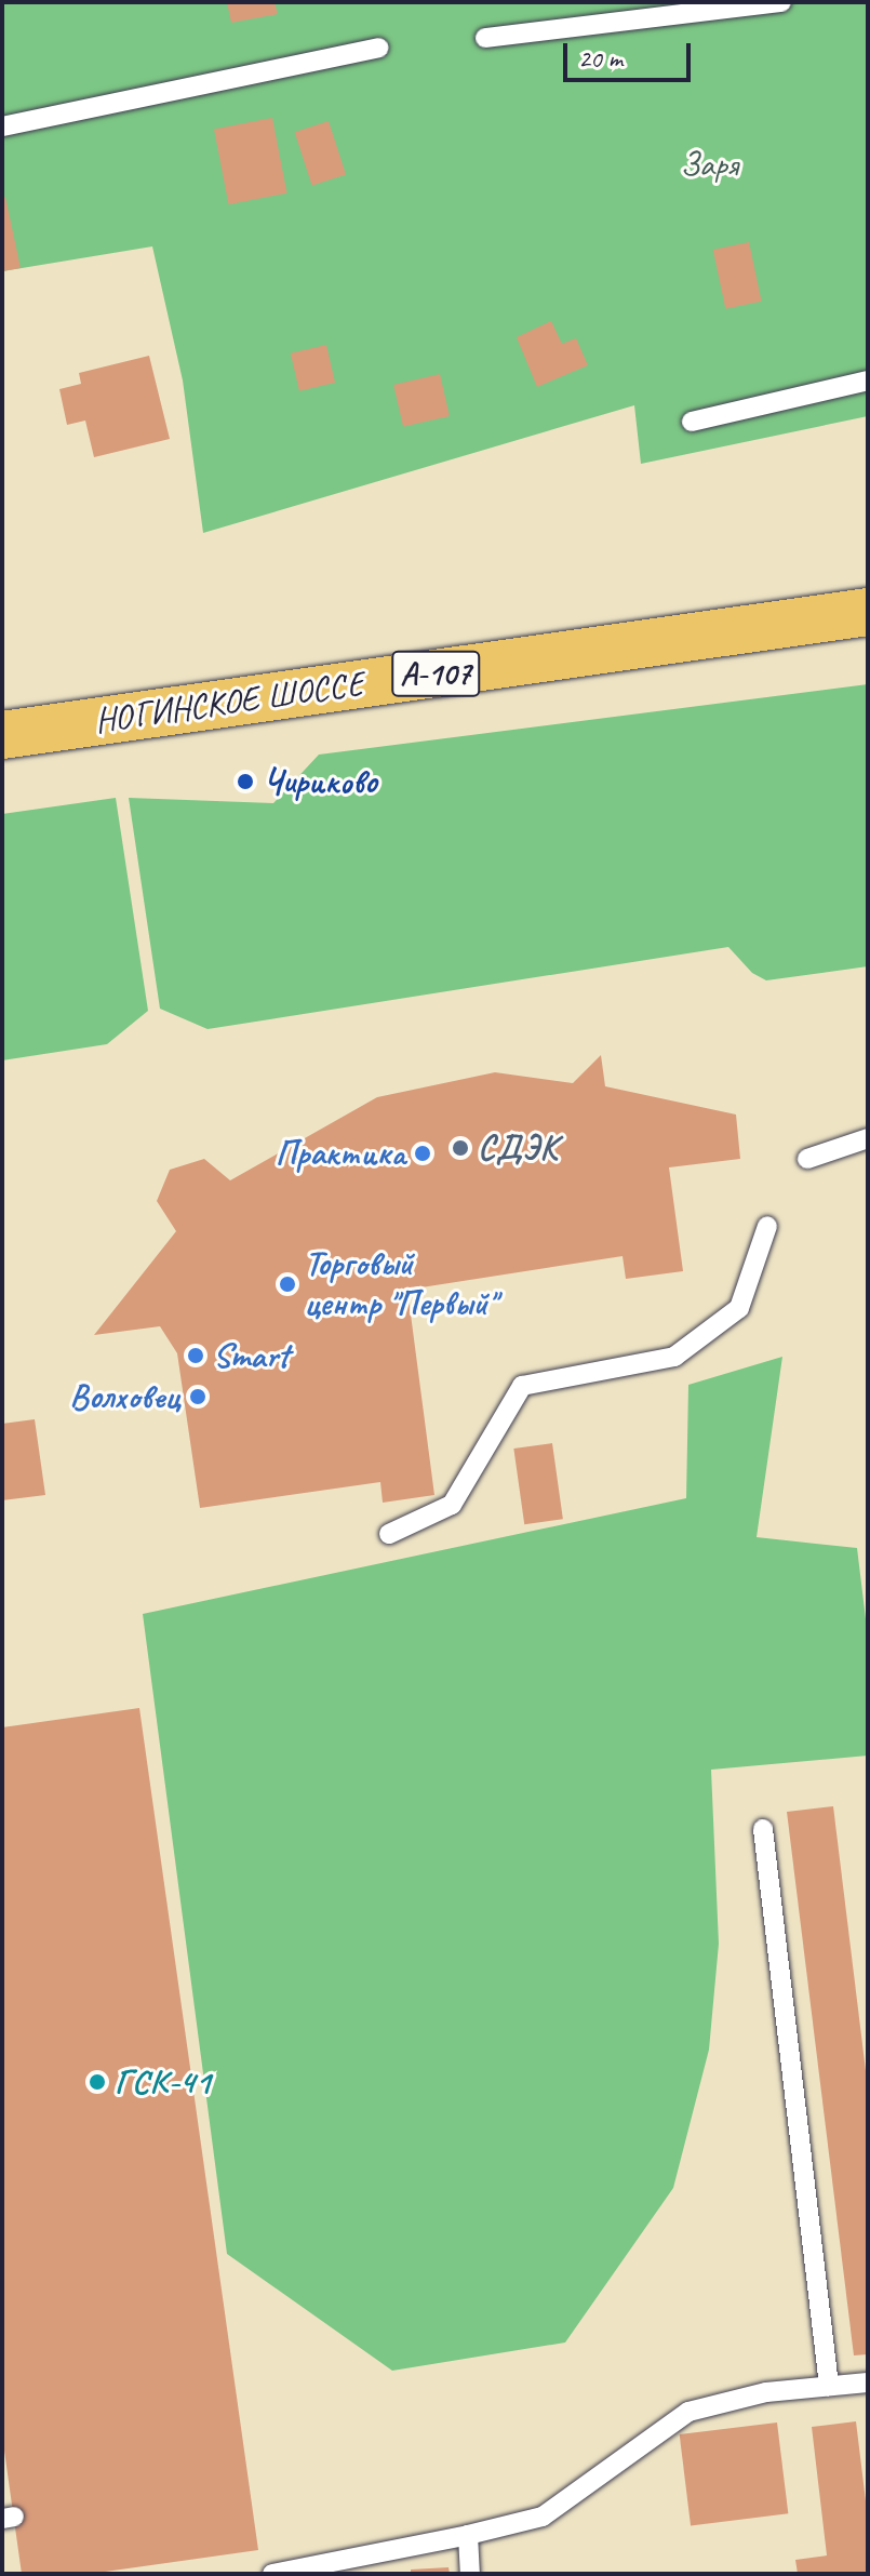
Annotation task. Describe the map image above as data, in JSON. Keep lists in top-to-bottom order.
{
  "streets": {
    "highway": ["А-107", "НОГИНСКОЕ ШОССЕ"]
  },
  "parks": ["Заря"],
  "places": [
    "Чириково",
    "СДЭК",
    "Практика",
    "Торговый центр \"Первый\"",
    "Smart",
    "Волховец",
    "ГСК-41"
  ],
  "scale_bar": "20 m"
}
